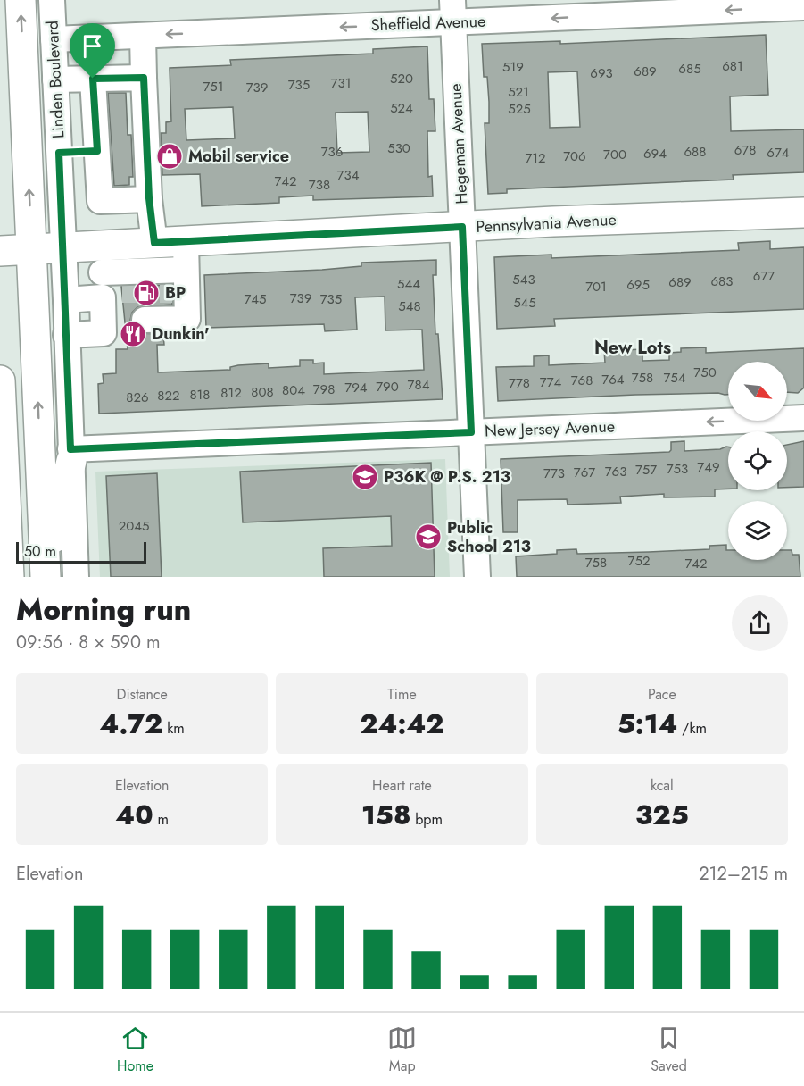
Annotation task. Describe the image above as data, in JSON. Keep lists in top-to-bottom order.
{
  "streets": {
    "main road": ["Linden Boulevard", "Pennsylvania Avenue"],
    "street": ["Sheffield Avenue", "Hegeman Avenue", "New Jersey Avenue"]
  },
  "crossings": [
    ["Sheffield Avenue", "Linden Boulevard"],
    ["Sheffield Avenue", "Hegeman Avenue"],
    ["Linden Boulevard", "Pennsylvania Avenue"],
    ["Linden Boulevard", "New Jersey Avenue"],
    ["Hegeman Avenue", "Pennsylvania Avenue"],
    ["Hegeman Avenue", "New Jersey Avenue"]
  ],
  "one_way": ["Sheffield Avenue", "New Jersey Avenue"],
  "districts": ["New Lots"],
  "places": {
    "shop": ["Mobil service"],
    "fuel station": ["BP"],
    "restaurant": ["Dunkin'"],
    "school or university": ["P36K @ P.S. 213", "Public School 213"]
  },
  "house_numbers": [
    "681",
    "519",
    "685",
    "689",
    "693",
    "520",
    "731",
    "735",
    "751",
    "739",
    "521",
    "524",
    "525",
    "530",
    "678",
    "736",
    "688",
    "674",
    "694",
    "700",
    "706",
    "712",
    "734",
    "742",
    "738",
    "677",
    "543",
    "683",
    "689",
    "544",
    "695",
    "701",
    "739",
    "745",
    "735",
    "545",
    "548",
    "750",
    "758",
    "754",
    "764",
    "768",
    "774",
    "778",
    "784",
    "790",
    "794",
    "798",
    "804",
    "808",
    "812",
    "818",
    "822",
    "826",
    "749",
    "753",
    "757",
    "763",
    "767",
    "773",
    "2045",
    "752",
    "758",
    "742"
  ],
  "scale_bar": "50 m",
  "north": "bottom right",
  "page": {
    "scale": "50 m",
    "heading": ["Morning run", "09:56 · 8 × 590 m"],
    "stats": [
      ["Distance", "4.72 km"],
      ["Time", "24:42"],
      ["Pace", "5:14 /km"],
      ["Elevation", "40 m"],
      ["Heart rate", "158 bpm"],
      ["kcal", "325"]
    ],
    "chart": ["Elevation", "212–215 m"],
    "tabs": ["Home", "Map", "Saved"]
  }
}
